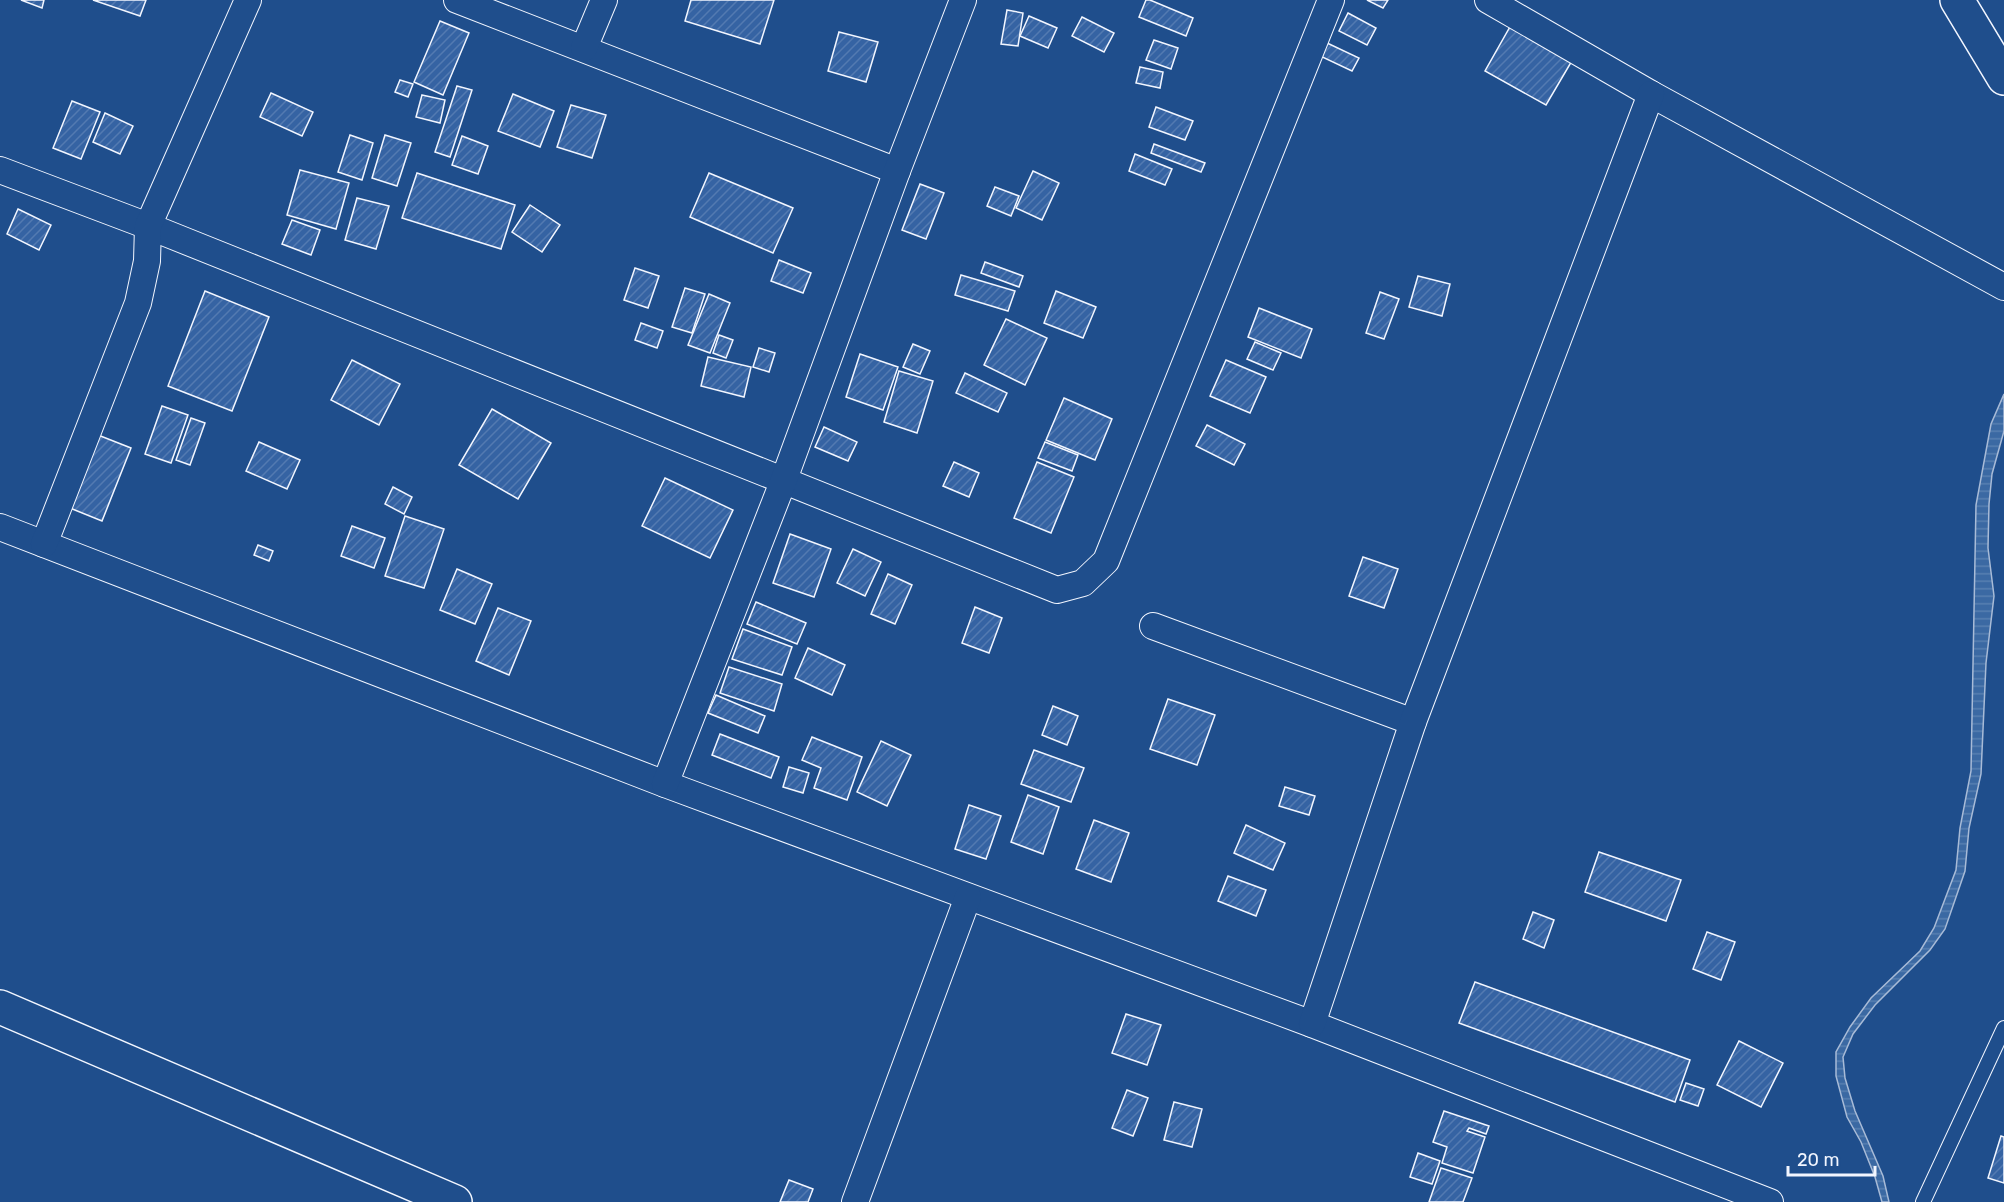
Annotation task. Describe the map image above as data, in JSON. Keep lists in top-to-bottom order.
{
  "scale_bar": "20 m"
}
